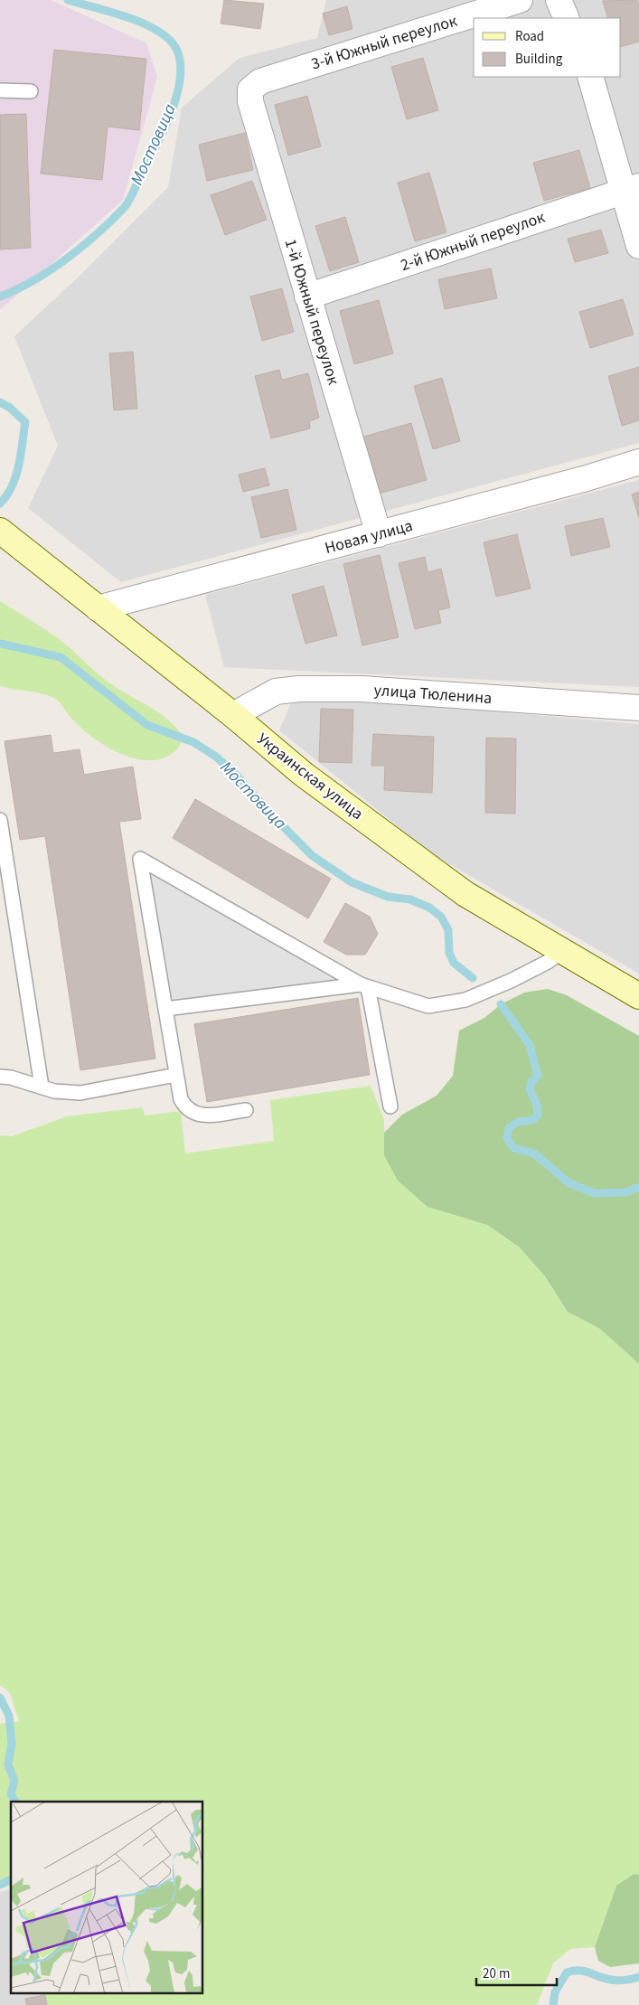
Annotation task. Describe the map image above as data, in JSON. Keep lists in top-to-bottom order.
{
  "streets": {
    "main road": ["Украинская улица"],
    "street": [
      "3-й Южный переулок",
      "2-й Южный переулок",
      "1-й Южный переулок",
      "Новая улица",
      "улица Тюленина"
    ]
  },
  "crossings": [
    ["3-й Южный переулок", "1-й Южный переулок"],
    ["2-й Южный переулок", "1-й Южный переулок"],
    ["1-й Южный переулок", "Новая улица"],
    ["Новая улица", "Украинская улица"],
    ["улица Тюленина", "Украинская улица"]
  ],
  "water": ["Мостовица"],
  "legend": ["Road", "Building"],
  "scale_bar": "20 m"
}
